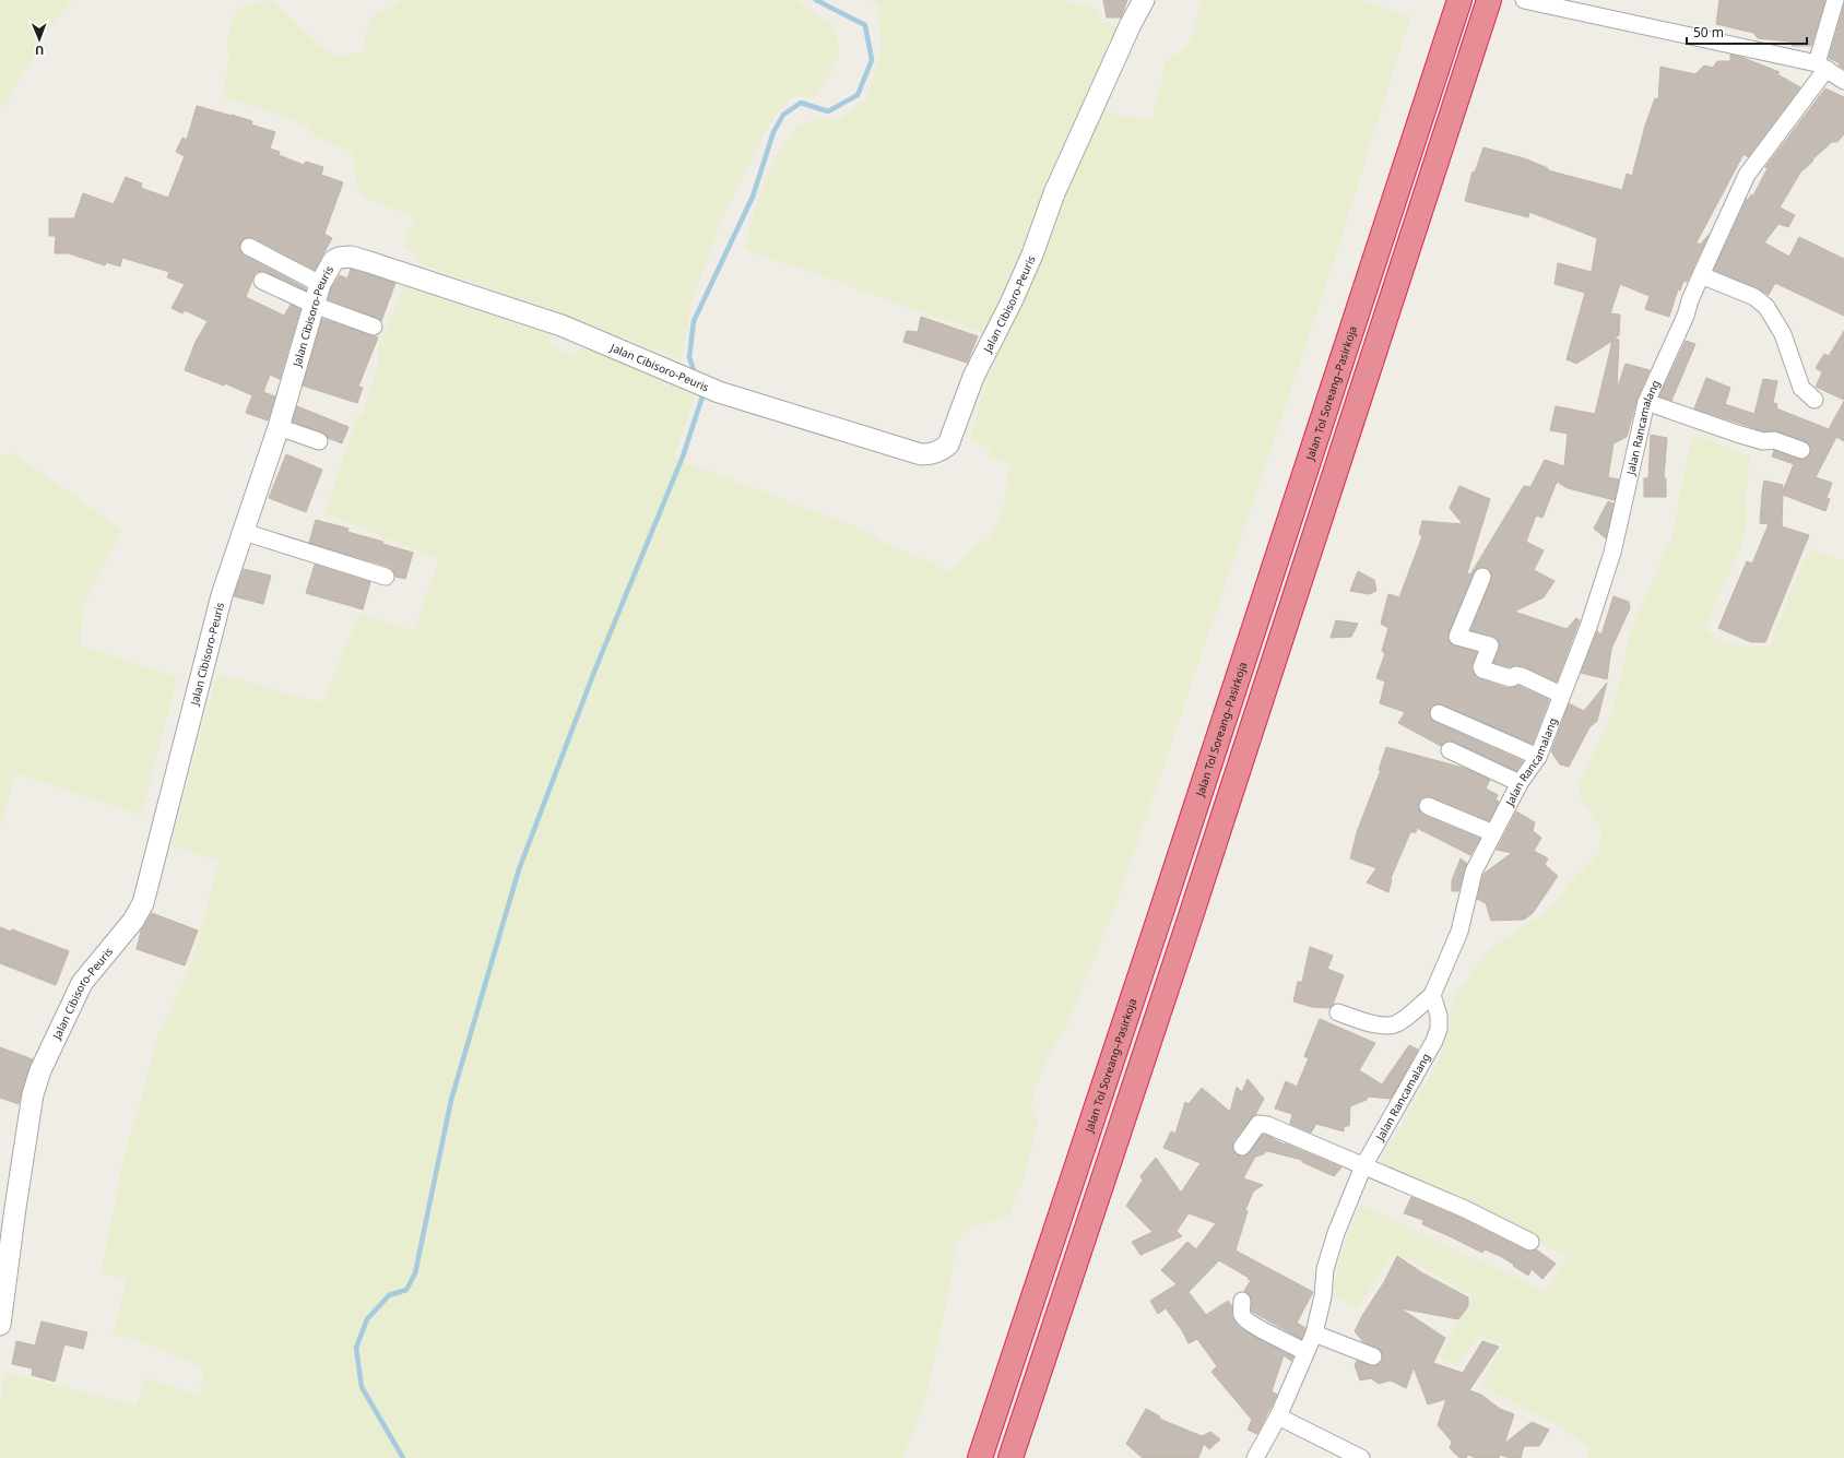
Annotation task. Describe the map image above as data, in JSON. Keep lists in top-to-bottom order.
{
  "streets": {
    "highway": ["Jalan Tol Soreang–Pasirkoja"],
    "street": ["Jalan Cibisoro-Peuris", "Jalan Rancamalang"]
  },
  "scale_bar": "50 m",
  "north": "bottom"
}
